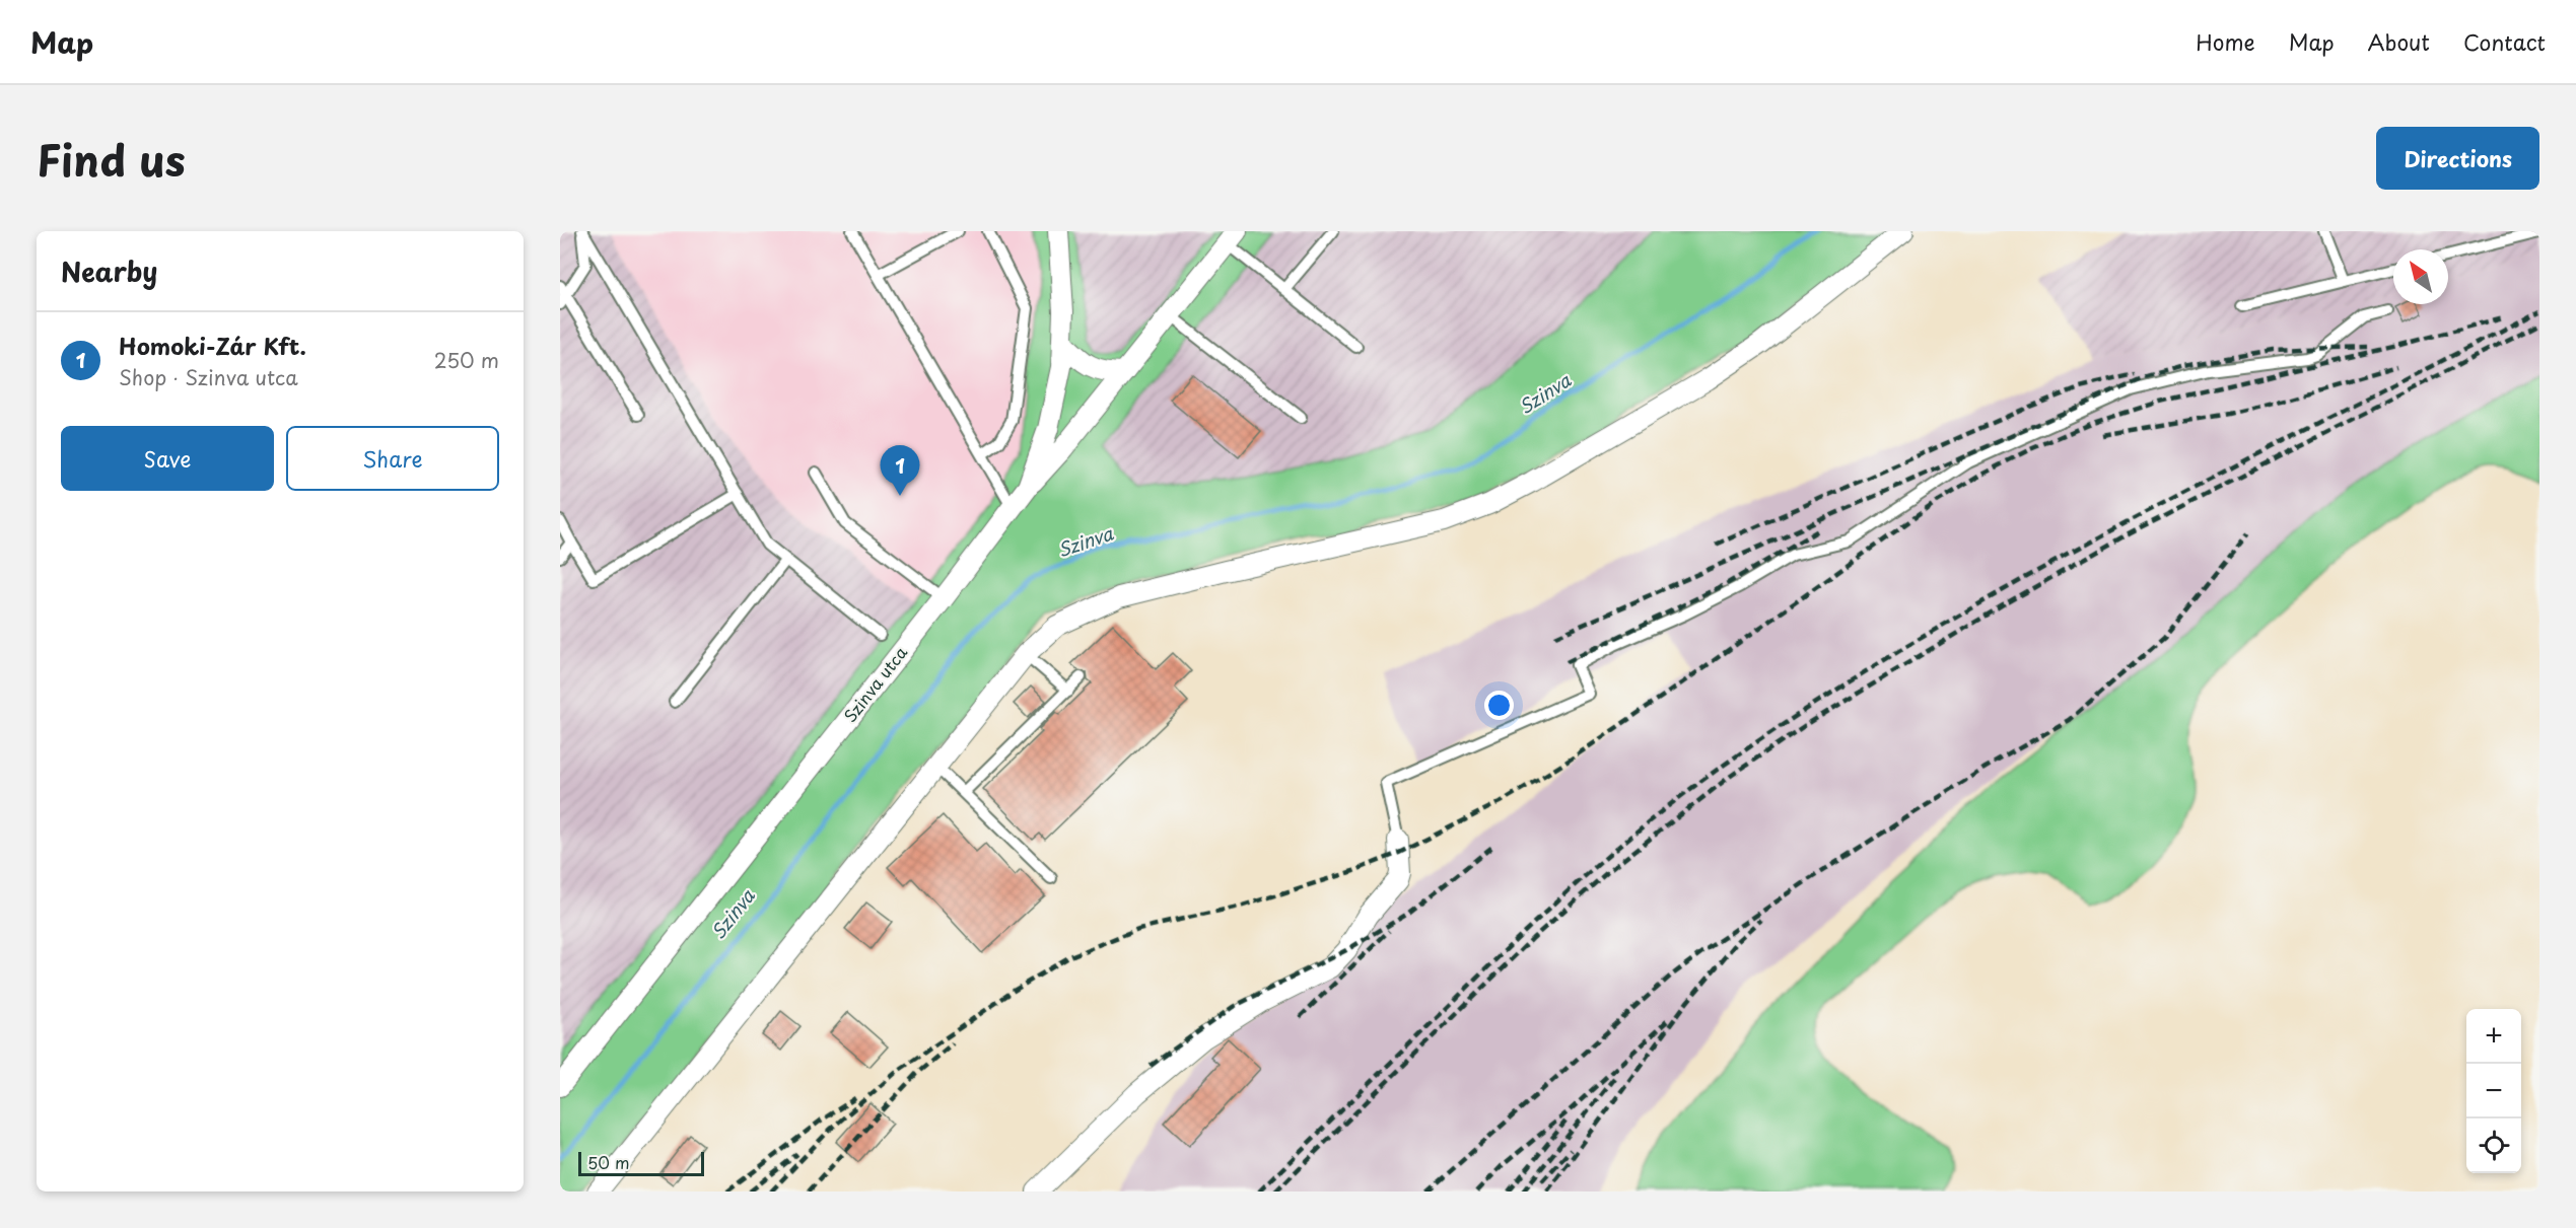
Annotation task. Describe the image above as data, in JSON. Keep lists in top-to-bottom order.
{
  "streets": {
    "street": ["Szinva utca"]
  },
  "water": ["Szinva"],
  "scale_bar": "50 m",
  "north": "top left",
  "page": {
    "header": "Map",
    "nav": [
      "Home",
      "Map",
      "About",
      "Contact"
    ],
    "title": "Find us",
    "buttons": [
      "Directions",
      ["Save", "Share"]
    ],
    "heading": "Nearby",
    "list": [
      {
        "mark": "1",
        "name": "Homoki-Zár Kft.",
        "note": "Shop · Szinva utca",
        "value": "250 m"
      }
    ],
    "pins": "1",
    "map_buttons": ["+", "−"],
    "scale": "50 m"
  }
}
